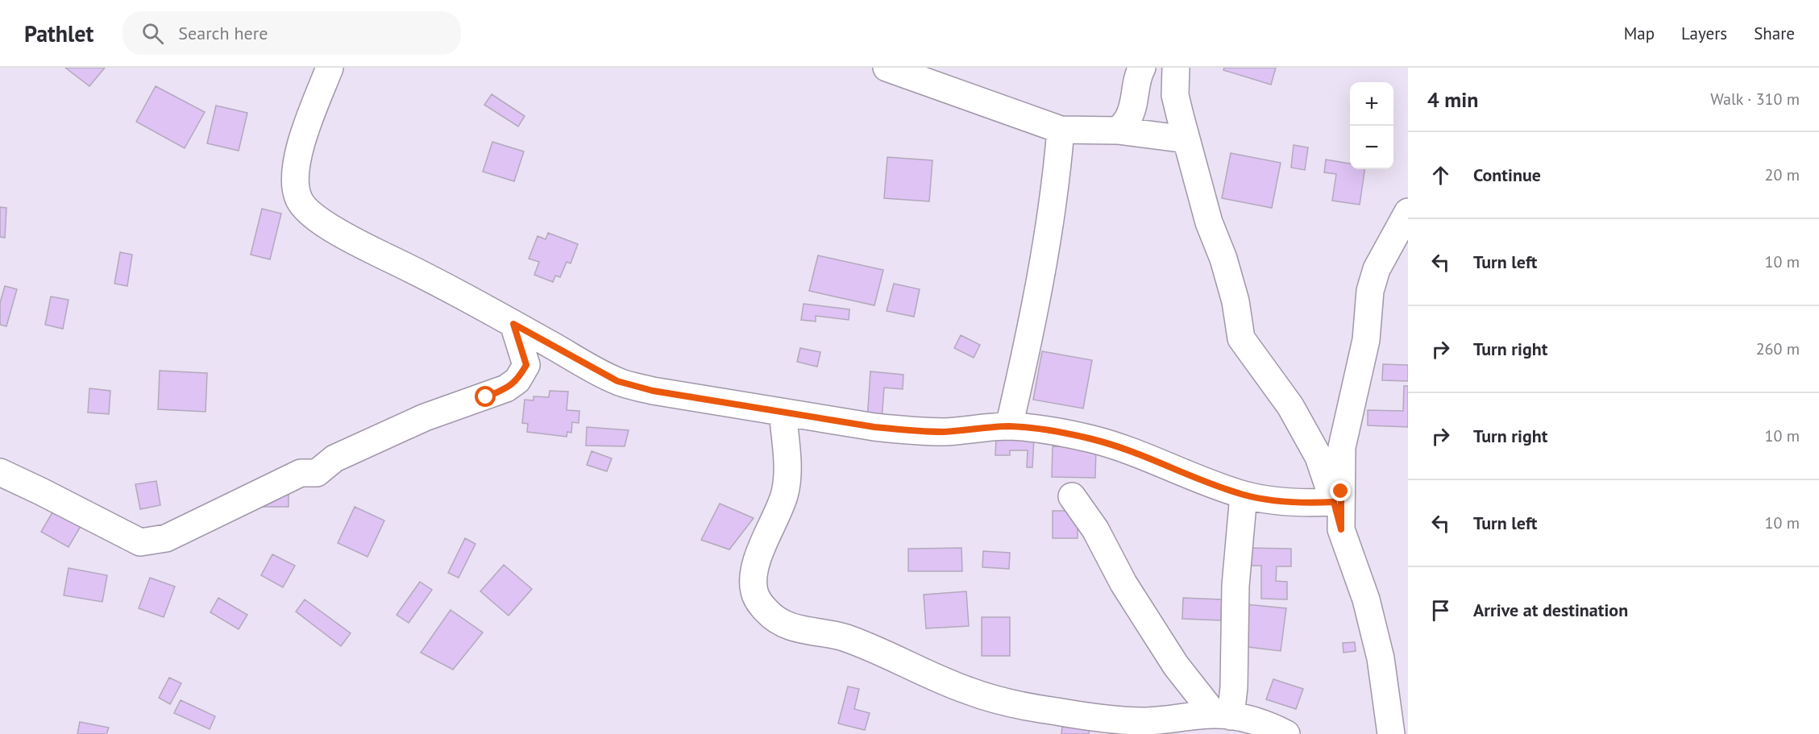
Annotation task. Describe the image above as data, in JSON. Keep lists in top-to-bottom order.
{
  "page": {
    "header": "Pathlet",
    "search": "Search here",
    "nav": ["Map", "Layers", "Share"],
    "heading": ["4 min", "Walk · 310 m"],
    "map_buttons": ["+", "−"],
    "list": [
      ["Continue", "20 m"],
      ["Turn left", "10 m"],
      ["Turn right", "260 m"],
      ["Turn right", "10 m"],
      ["Turn left", "10 m"],
      "Arrive at destination"
    ]
  }
}
